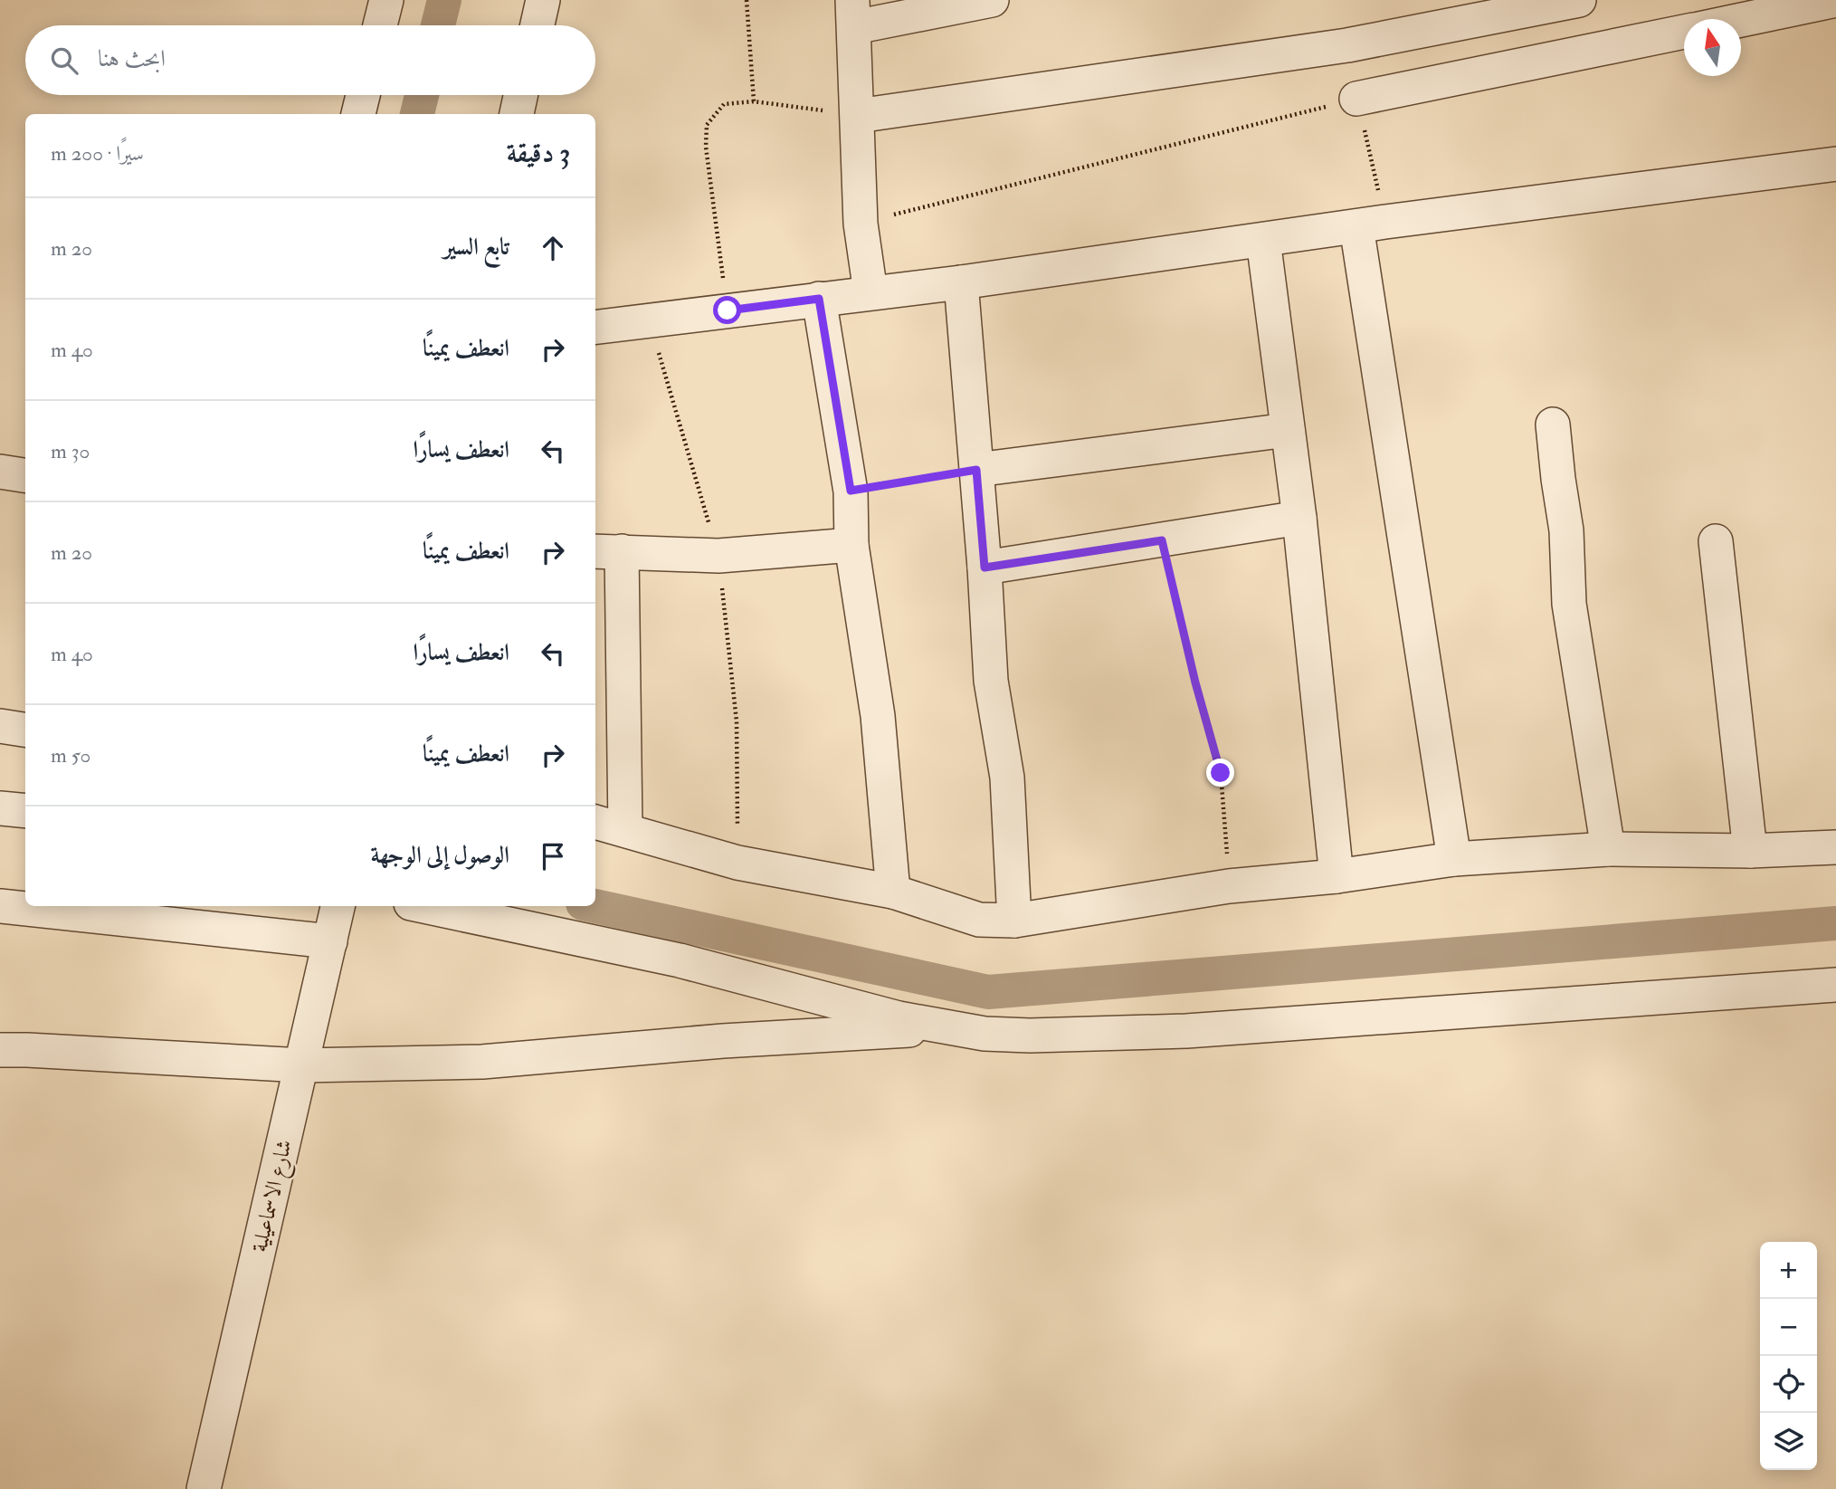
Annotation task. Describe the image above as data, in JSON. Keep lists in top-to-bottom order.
{
  "streets": {
    "street": ["شارع الاسماعيلية"]
  },
  "north": "top",
  "page": {
    "search": "ابحث هنا",
    "heading": ["3 دقيقة", "سيرًا · 200 m"],
    "list": [
      ["تابع السير", "20 m"],
      ["انعطف يمينًا", "40 m"],
      ["انعطف يسارًا", "30 m"],
      ["انعطف يمينًا", "20 m"],
      ["انعطف يسارًا", "40 m"],
      ["انعطف يمينًا", "50 m"],
      "الوصول إلى الوجهة"
    ],
    "map_buttons": ["+", "−"]
  }
}
